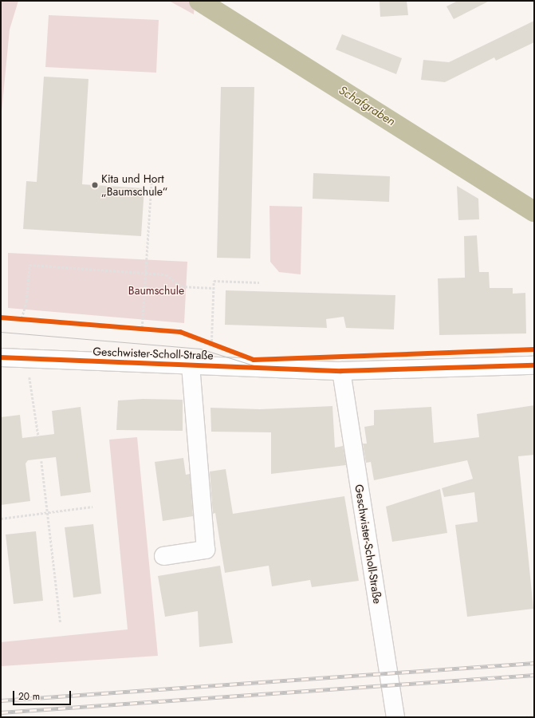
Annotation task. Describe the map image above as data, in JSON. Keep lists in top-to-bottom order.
{
  "streets": {
    "street": ["Geschwister-Scholl-Straße"]
  },
  "water": ["Schafgraben"],
  "parks": ["Baumschule"],
  "places": ["Kita und Hort „Baumschule“"],
  "scale_bar": "20 m"
}
